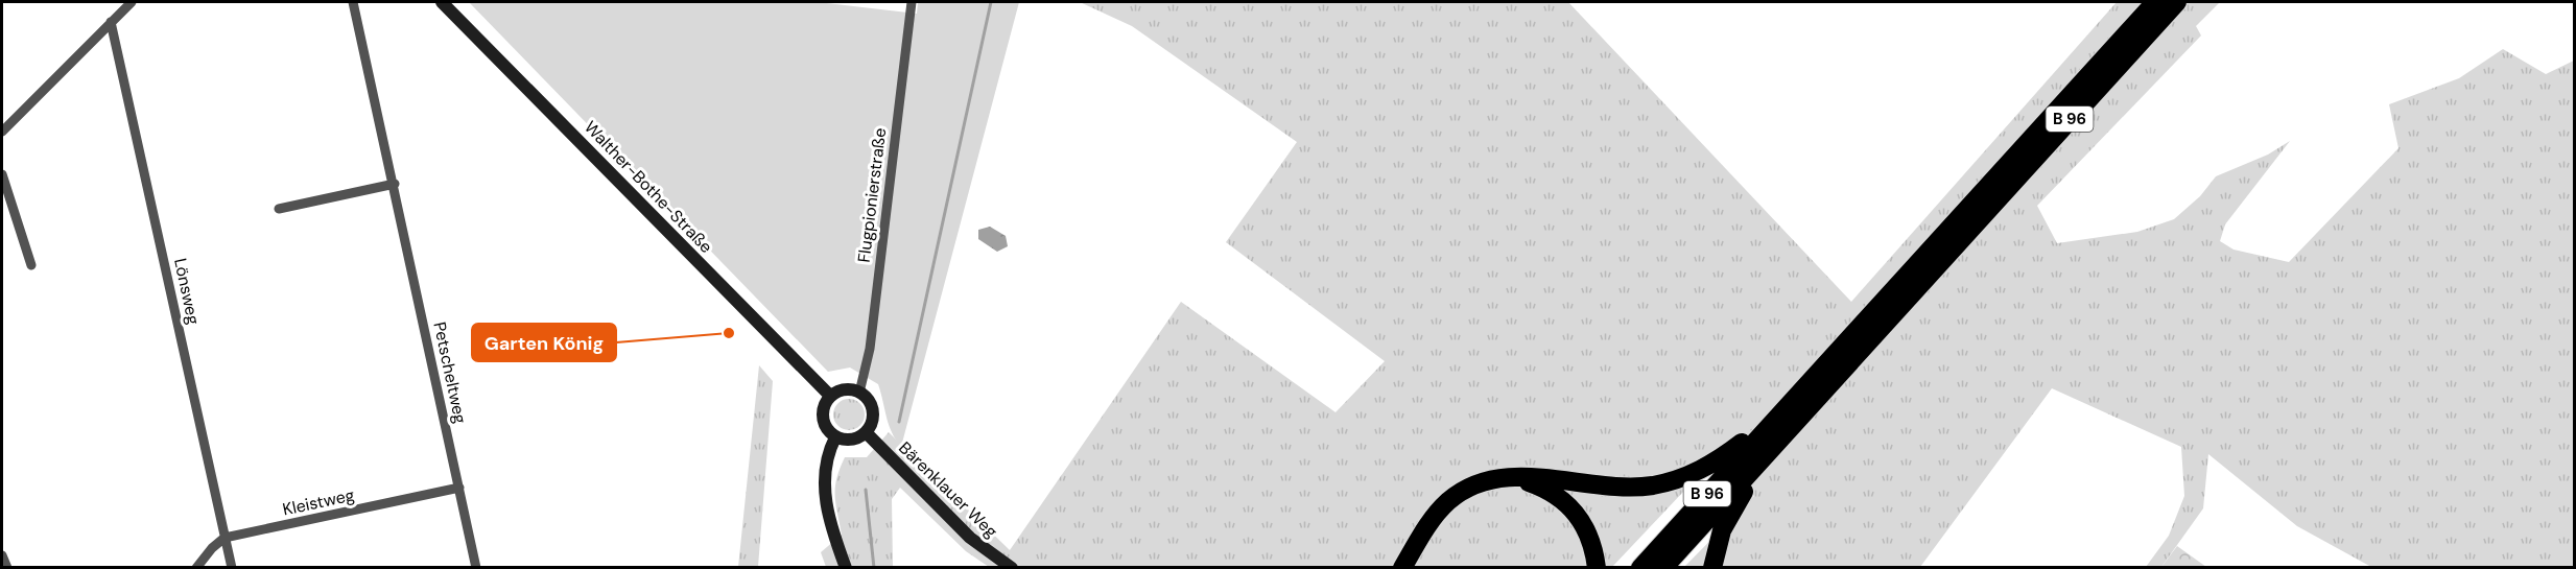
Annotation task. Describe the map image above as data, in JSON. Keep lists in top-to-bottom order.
{
  "streets": {
    "highway": ["B 96"],
    "street": [
      "Walther-Bothe-Straße",
      "Flugpionierstraße",
      "Lönsweg",
      "Petscheltweg",
      "Bärenklauer Weg",
      "Kleistweg"
    ]
  },
  "crossings": [
    ["Walther-Bothe-Straße", "Flugpionierstraße"],
    ["Walther-Bothe-Straße", "Bärenklauer Weg"],
    ["Flugpionierstraße", "Bärenklauer Weg"],
    ["Lönsweg", "Kleistweg"],
    ["Petscheltweg", "Kleistweg"]
  ],
  "places": ["Garten König"]
}
